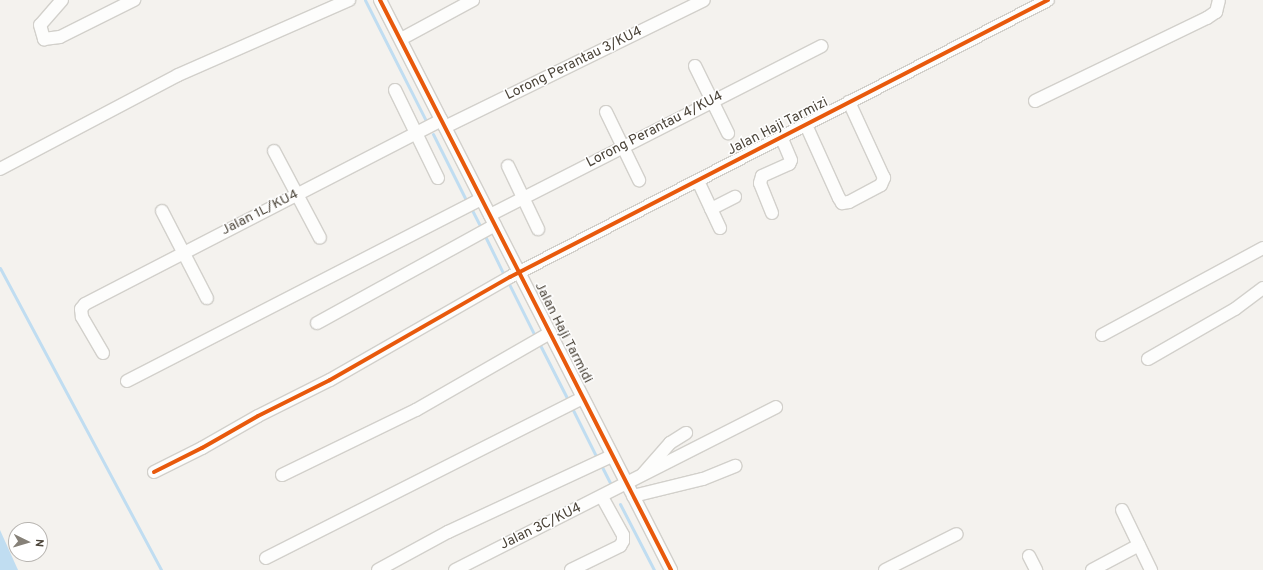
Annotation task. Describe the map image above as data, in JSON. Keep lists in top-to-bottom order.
{
  "streets": {
    "street": [
      "Lorong Perantau 3/KU4",
      "Jalan Haji Tarmizi",
      "Lorong Perantau 4/KU4",
      "Jalan 1L/KU4",
      "Jalan Haji Tarmidi",
      "Jalan 3C/KU4"
    ]
  },
  "crossings": [
    ["Lorong Perantau 3/KU4", "Jalan 1L/KU4"],
    ["Lorong Perantau 3/KU4", "Jalan Haji Tarmidi"],
    ["Jalan Haji Tarmizi", "Jalan Haji Tarmidi"],
    ["Lorong Perantau 4/KU4", "Jalan Haji Tarmidi"],
    ["Jalan 1L/KU4", "Jalan Haji Tarmidi"],
    ["Jalan Haji Tarmidi", "Jalan 3C/KU4"]
  ],
  "north": "right"
}
